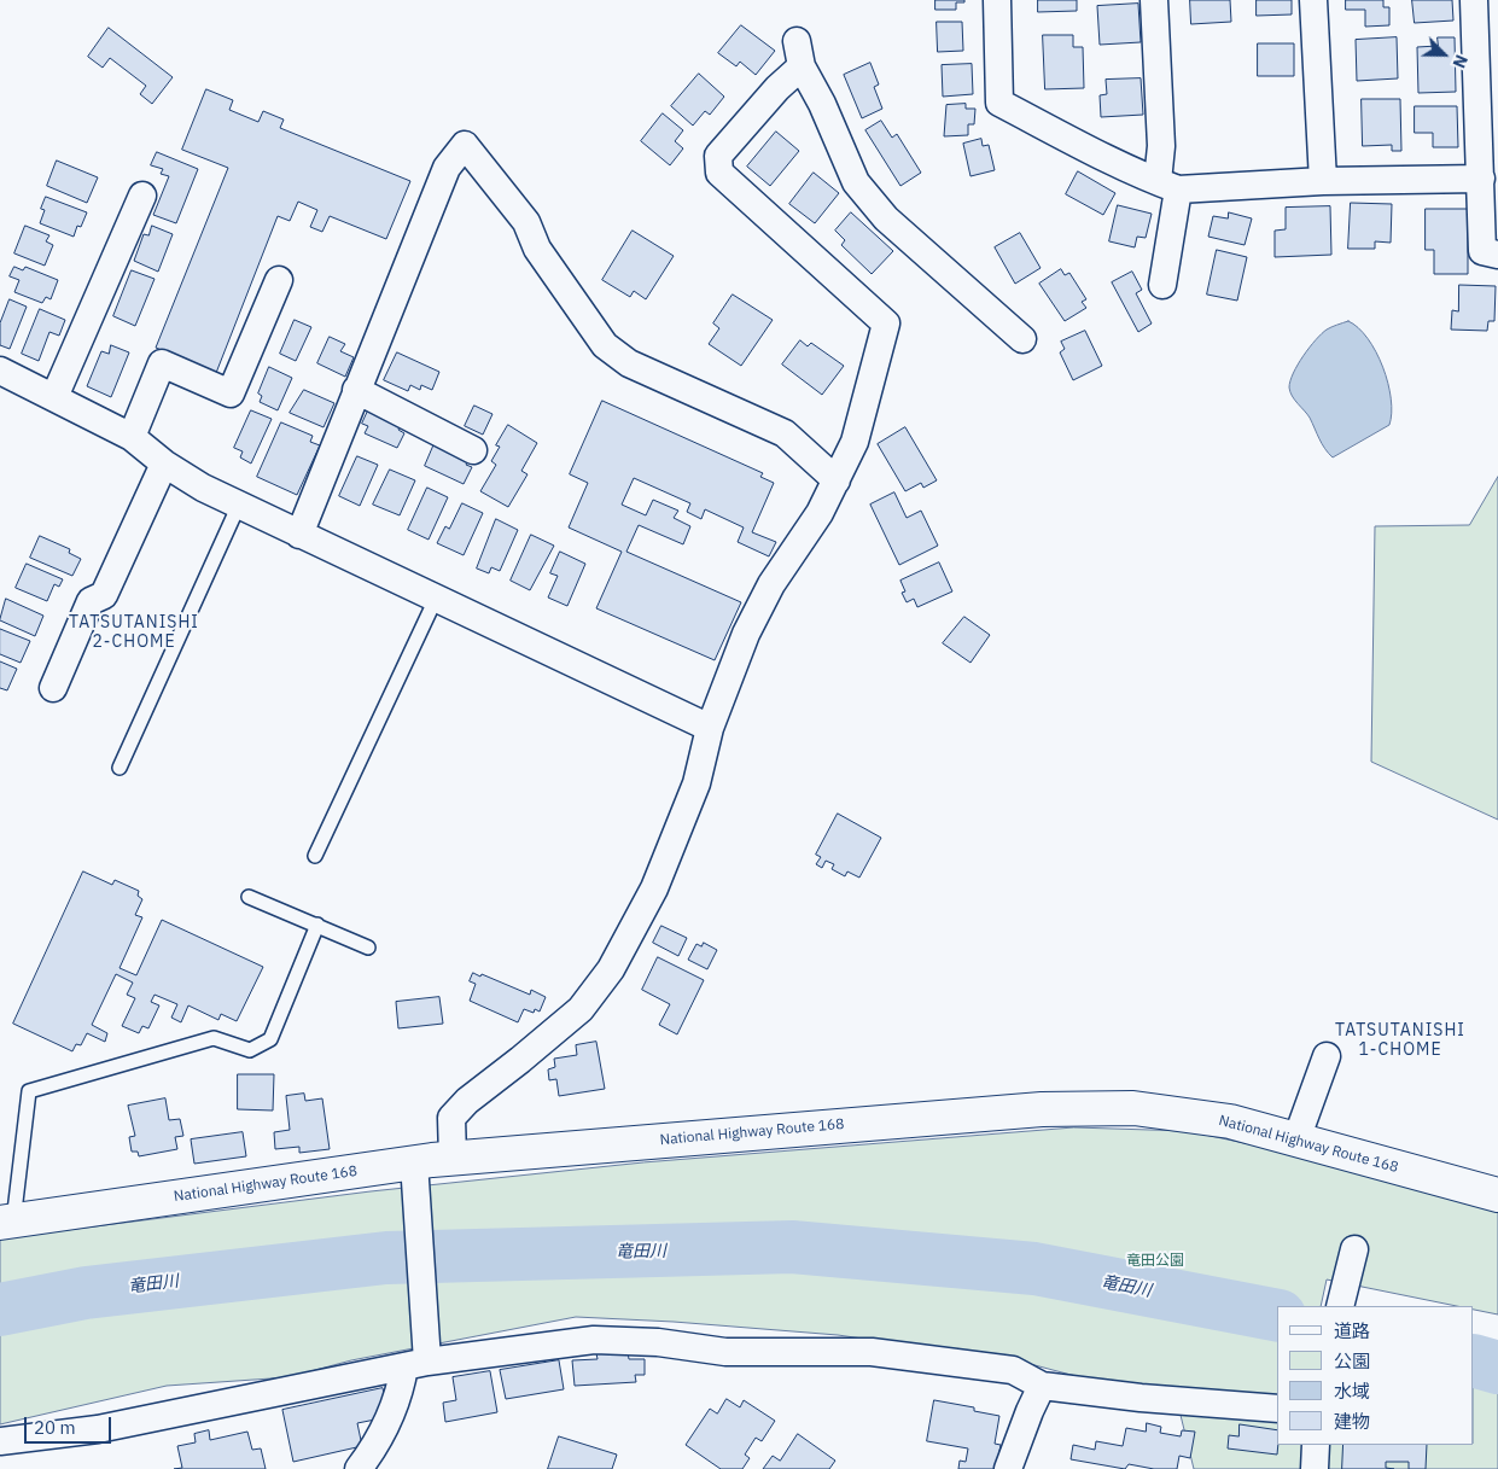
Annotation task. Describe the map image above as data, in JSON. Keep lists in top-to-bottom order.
{
  "streets": {
    "highway": ["National Highway Route 168"]
  },
  "districts": ["TATSUTANISHI 2-CHOME", "TATSUTANISHI 1-CHOME"],
  "water": ["竜田川"],
  "parks": ["竜田公園"],
  "legend": [
    "道路",
    "公園",
    "水域",
    "建物"
  ],
  "scale_bar": "20 m",
  "north": "bottom right"
}
